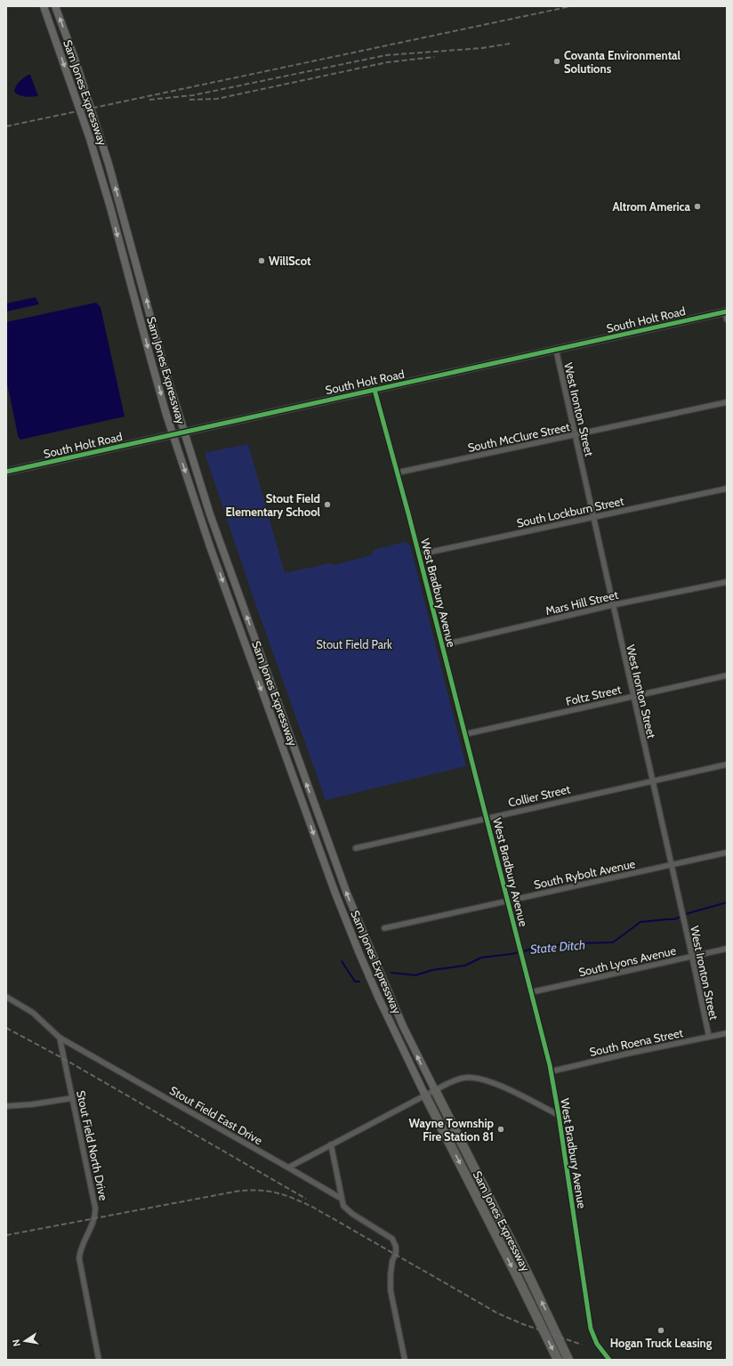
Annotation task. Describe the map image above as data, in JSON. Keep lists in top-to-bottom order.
{
  "streets": {
    "highway": ["Sam Jones Expressway"],
    "main road": ["South Holt Road"],
    "street": [
      "West Ironton Street",
      "South McClure Street",
      "South Lockburn Street",
      "West Bradbury Avenue",
      "Mars Hill Street",
      "Foltz Street",
      "Collier Street",
      "South Rybolt Avenue",
      "South Lyons Avenue",
      "South Roena Street",
      "Stout Field East Drive",
      "Stout Field North Drive"
    ]
  },
  "crossings": [
    ["Sam Jones Expressway", "South Holt Road"],
    ["South Holt Road", "West Ironton Street"],
    ["South Holt Road", "West Bradbury Avenue"],
    ["West Ironton Street", "South McClure Street"],
    ["West Ironton Street", "South Lockburn Street"],
    ["West Ironton Street", "Mars Hill Street"],
    ["West Ironton Street", "Foltz Street"],
    ["West Ironton Street", "Collier Street"],
    ["West Ironton Street", "South Rybolt Avenue"],
    ["West Ironton Street", "South Lyons Avenue"],
    ["West Ironton Street", "South Roena Street"],
    ["South McClure Street", "West Bradbury Avenue"],
    ["South Lockburn Street", "West Bradbury Avenue"],
    ["West Bradbury Avenue", "Mars Hill Street"],
    ["West Bradbury Avenue", "Foltz Street"],
    ["West Bradbury Avenue", "Collier Street"],
    ["West Bradbury Avenue", "South Rybolt Avenue"],
    ["West Bradbury Avenue", "South Lyons Avenue"],
    ["West Bradbury Avenue", "South Roena Street"],
    ["Stout Field East Drive", "Stout Field North Drive"]
  ],
  "water": ["State Ditch"],
  "parks": ["Stout Field Park"],
  "places": [
    "Covanta Environmental Solutions",
    "Altrom America",
    "WillScot",
    "Stout Field Elementary School",
    "Wayne Township Fire Station 81",
    "Hogan Truck Leasing"
  ],
  "north": "left"
}
